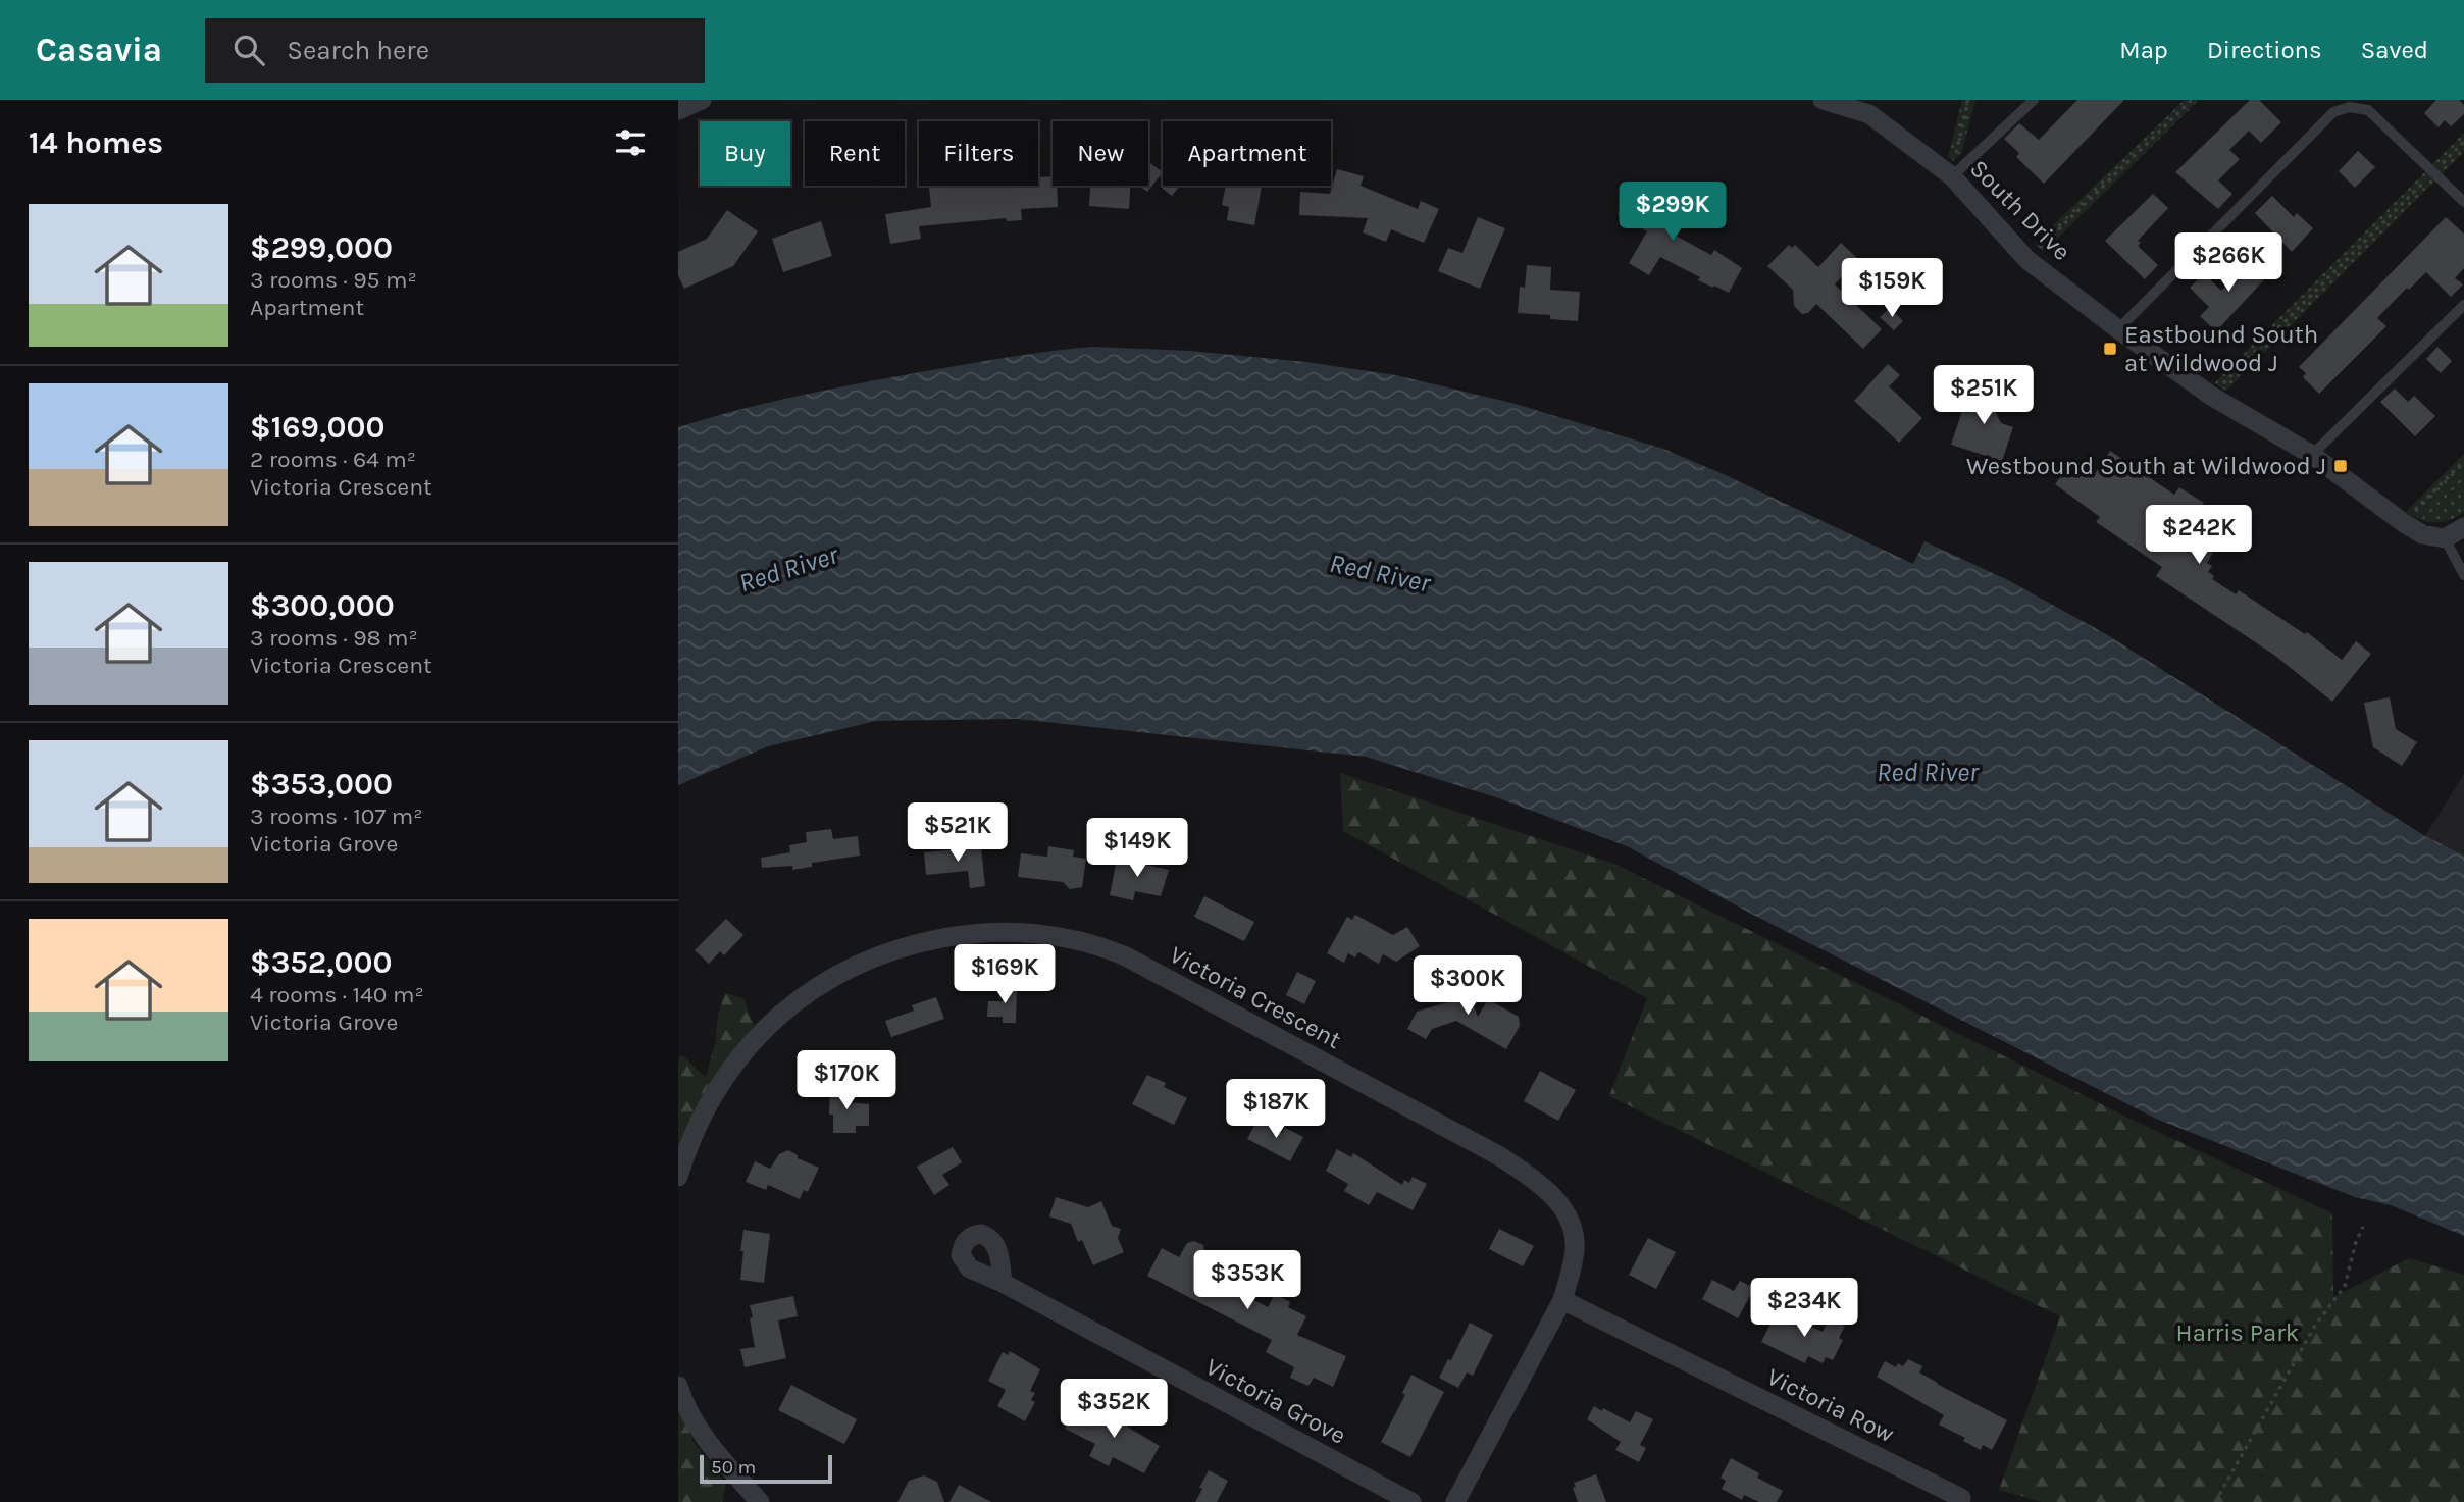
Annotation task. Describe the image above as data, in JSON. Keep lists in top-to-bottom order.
{
  "streets": {
    "street": [
      "South Drive",
      "Victoria Crescent",
      "Victoria Grove",
      "Victoria Row"
    ]
  },
  "crossings": [
    ["Victoria Crescent", "Victoria Row"]
  ],
  "water": ["Red River"],
  "parks": ["Harris Park"],
  "places": {
    "transit": ["Eastbound South at Wildwood J", "Westbound South at Wildwood J"]
  },
  "scale_bar": "50 m",
  "page": {
    "header": "Casavia",
    "search": "Search here",
    "nav": ["Map", "Directions", "Saved"],
    "heading": "14 homes",
    "chip": [
      "Buy",
      "Rent",
      "Filters",
      "New",
      "Apartment"
    ],
    "price": [
      "$299K",
      "$266K",
      "$159K",
      "$251K",
      "$242K",
      "$521K",
      "$149K",
      "$169K",
      "$300K",
      "$170K",
      "$187K",
      "$353K",
      "$234K",
      "$352K"
    ],
    "list": [
      {
        "name": "$299,000",
        "note": "3 rooms · 95 m² · Apartment"
      },
      {
        "name": "$169,000",
        "note": "2 rooms · 64 m² · Victoria Crescent"
      },
      {
        "name": "$300,000",
        "note": "3 rooms · 98 m² · Victoria Crescent"
      },
      {
        "name": "$353,000",
        "note": "3 rooms · 107 m² · Victoria Grove"
      },
      {
        "name": "$352,000",
        "note": "4 rooms · 140 m² · Victoria Grove"
      }
    ],
    "scale": "50 m"
  }
}
